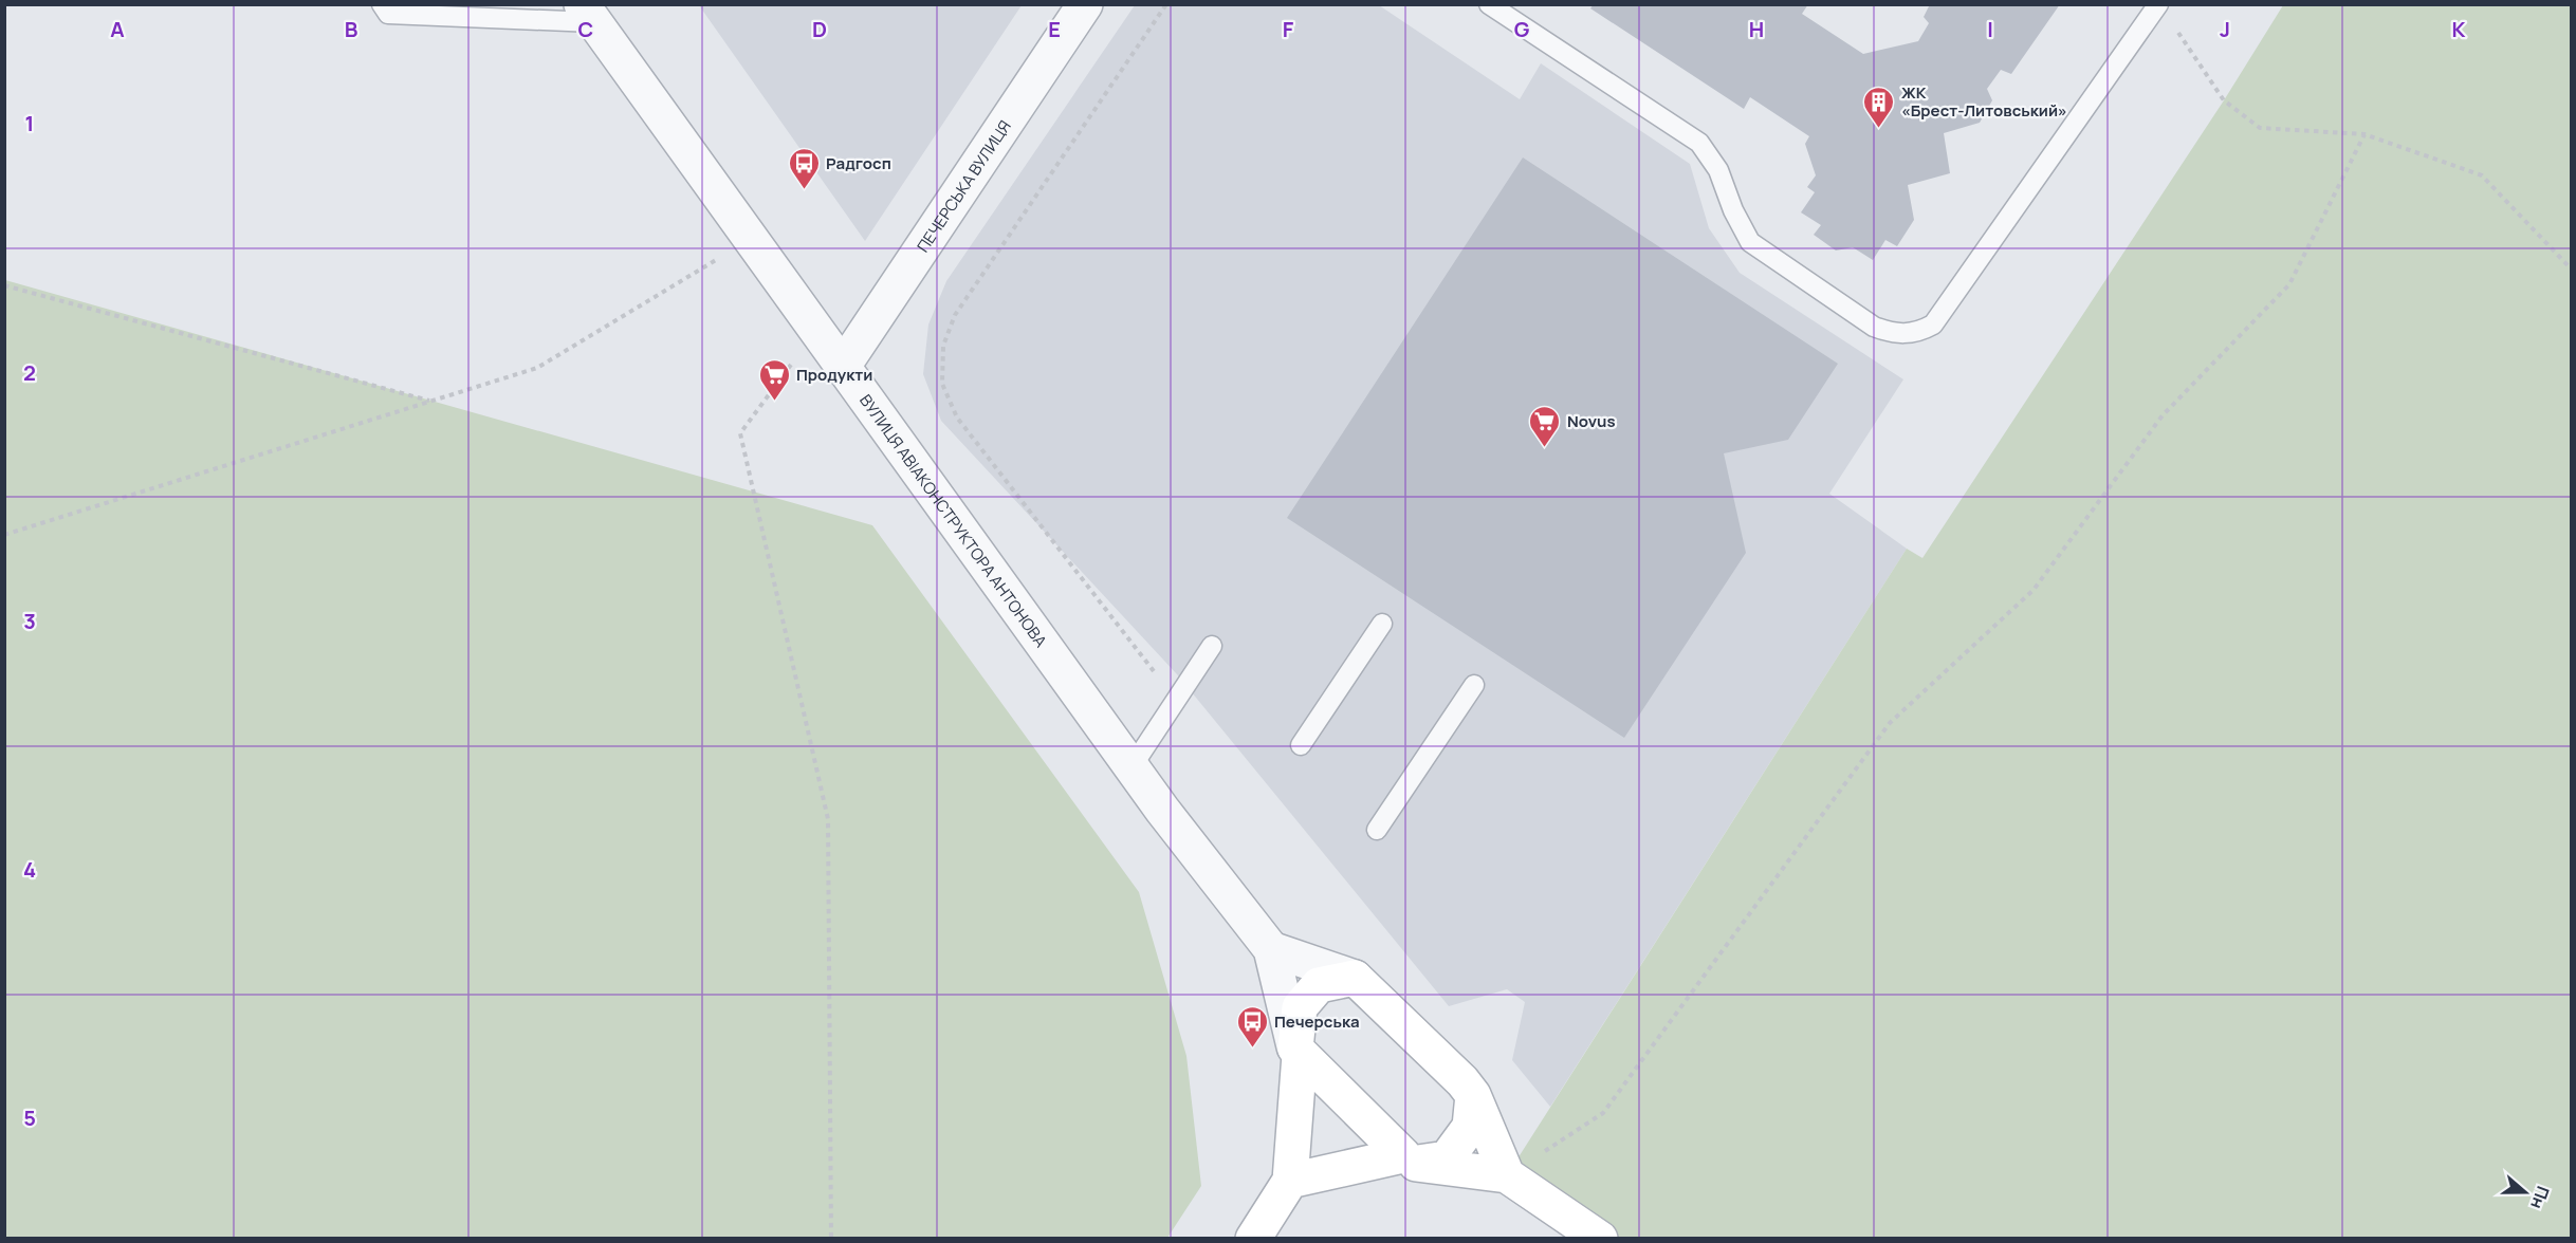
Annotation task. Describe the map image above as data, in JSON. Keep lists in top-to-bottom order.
{
  "streets": {
    "street": ["ПЕЧЕРСЬКА ВУЛИЦЯ", "ВУЛИЦЯ АВІАКОНСТРУКТОРА АНТОНОВА"]
  },
  "crossings": [
    ["ПЕЧЕРСЬКА ВУЛИЦЯ", "ВУЛИЦЯ АВІАКОНСТРУКТОРА АНТОНОВА"]
  ],
  "places": {
    "building": ["ЖК «Брест-Литовський»"],
    "bus stop": ["Радгосп", "Печерська"],
    "supermarket": ["Продукти", "Novus"]
  },
  "north": "right",
  "grid": {
    "columns": [
      "A",
      "B",
      "C",
      "D",
      "E",
      "F",
      "G",
      "H",
      "I",
      "J",
      "K"
    ],
    "rows": [
      "1",
      "2",
      "3",
      "4",
      "5"
    ]
  }
}
